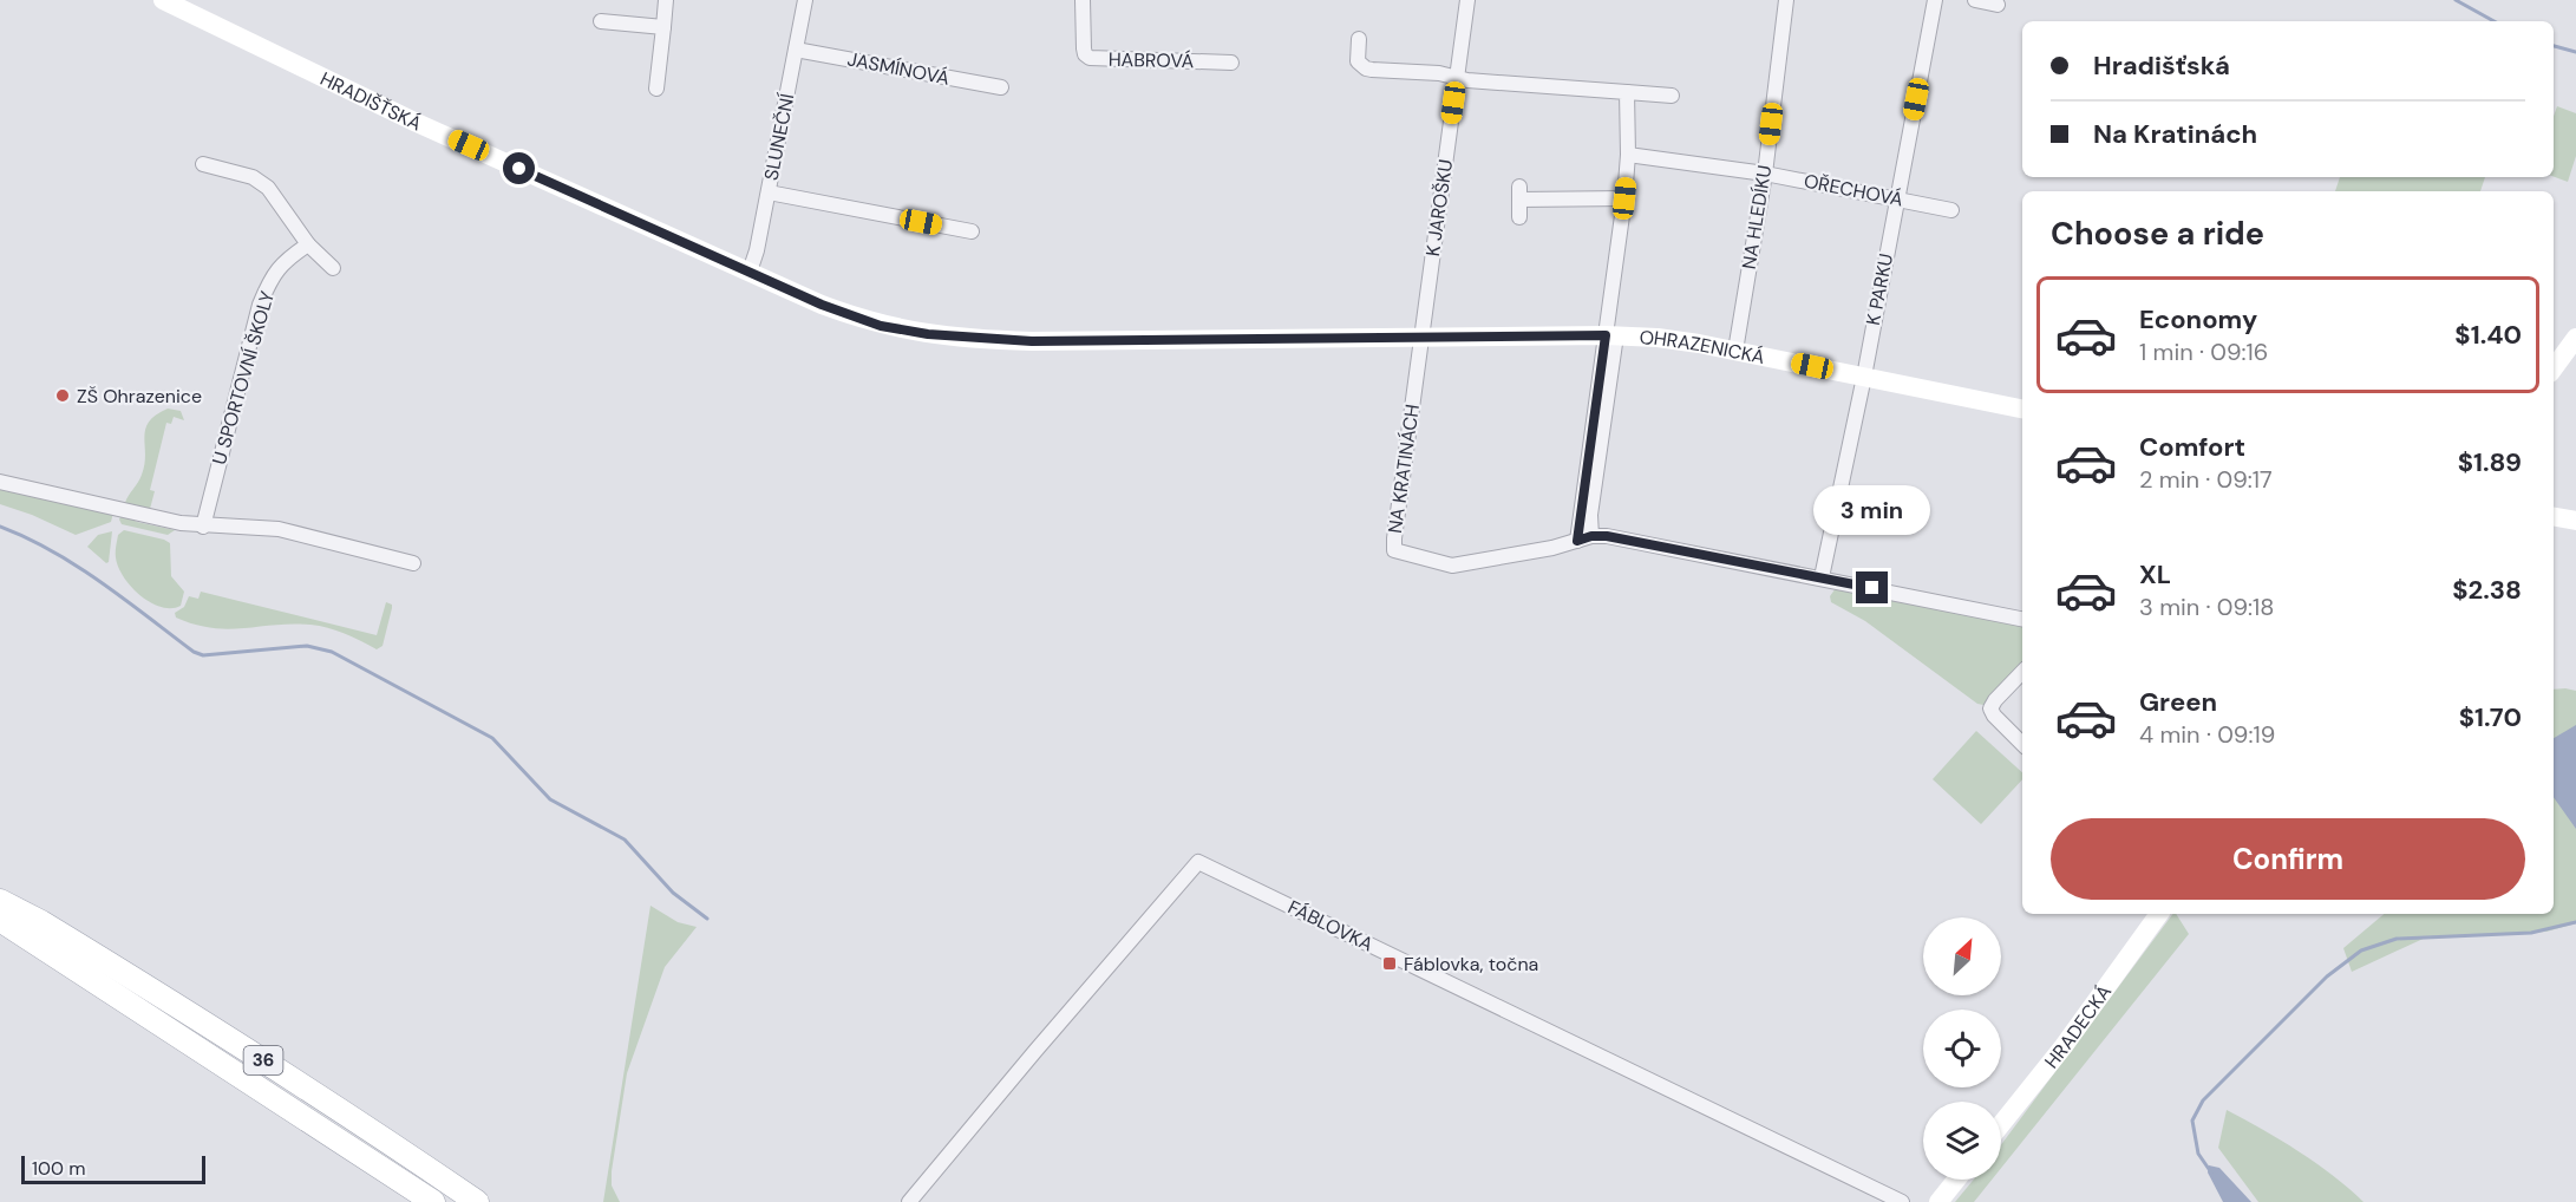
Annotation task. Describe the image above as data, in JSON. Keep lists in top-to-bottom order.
{
  "streets": {
    "main road": ["36"],
    "street": [
      "HABROVÁ",
      "JASMÍNOVÁ",
      "HRADIŠŤSKÁ",
      "SLUNEČNÍ",
      "OŘECHOVÁ",
      "K JAROŠKU",
      "NA HLEDÍKU",
      "K PARKU",
      "OHRAZENICKÁ",
      "U SPORTOVNÍ ŠKOLY",
      "NA KRATINÁCH",
      "FÁBLOVKA",
      "HRADECKÁ"
    ]
  },
  "crossings": [
    ["JASMÍNOVÁ", "SLUNEČNÍ"],
    ["HRADIŠŤSKÁ", "SLUNEČNÍ"],
    ["HRADIŠŤSKÁ", "OHRAZENICKÁ"],
    ["SLUNEČNÍ", "OHRAZENICKÁ"],
    ["OŘECHOVÁ", "NA HLEDÍKU"],
    ["OŘECHOVÁ", "K PARKU"],
    ["K JAROŠKU", "OHRAZENICKÁ"],
    ["K JAROŠKU", "NA KRATINÁCH"],
    ["NA HLEDÍKU", "OHRAZENICKÁ"],
    ["K PARKU", "OHRAZENICKÁ"],
    ["K PARKU", "NA KRATINÁCH"],
    ["OHRAZENICKÁ", "NA KRATINÁCH"]
  ],
  "places": {
    "other": ["ZŠ Ohrazenice"],
    "transit": ["Fáblovka, točna"]
  },
  "scale_bar": "100 m",
  "north": "top right",
  "page": {
    "banner": ["Hradišťská", "Na Kratinách"],
    "heading": "Choose a ride",
    "list": [
      {
        "name": "Economy",
        "note": "1 min · 09:16",
        "value": "$1.40"
      },
      {
        "name": "Comfort",
        "note": "2 min · 09:17",
        "value": "$1.89"
      },
      {
        "name": "XL",
        "note": "3 min · 09:18",
        "value": "$2.38"
      },
      {
        "name": "Green",
        "note": "4 min · 09:19",
        "value": "$1.70"
      }
    ],
    "bubble": "3 min",
    "buttons": "Confirm",
    "scale": "100 m"
  }
}
